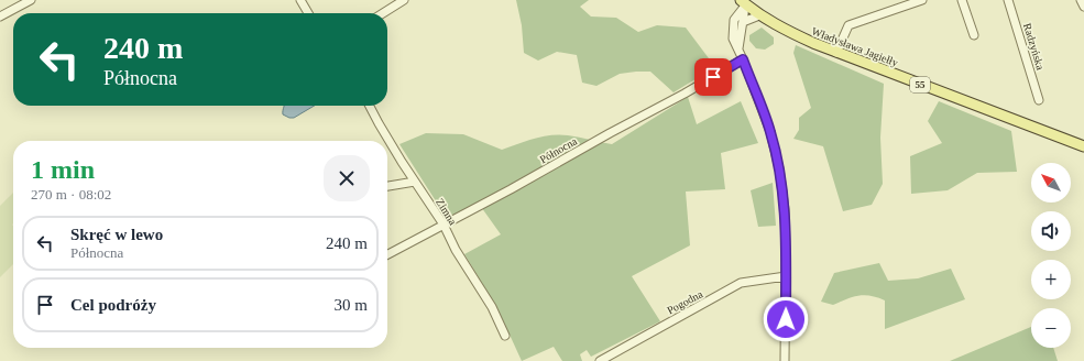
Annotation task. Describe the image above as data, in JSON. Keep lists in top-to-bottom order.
{
  "streets": {
    "main road": ["Władysława Jagiełły", "55"],
    "street": [
      "Radzyńska",
      "Północna",
      "Zimna",
      "Pogodna"
    ]
  },
  "crossings": [
    ["Północna", "Zimna"]
  ],
  "north": "top left",
  "page": {
    "turn": ["240 m", "Północna"],
    "heading": ["1 min", "270 m · 08:02"],
    "map_buttons": ["+", "−"],
    "list": [
      {
        "name": "Skręć w lewo",
        "note": "Północna",
        "value": "240 m"
      },
      {
        "name": "Cel podróży",
        "value": "30 m"
      }
    ]
  }
}
